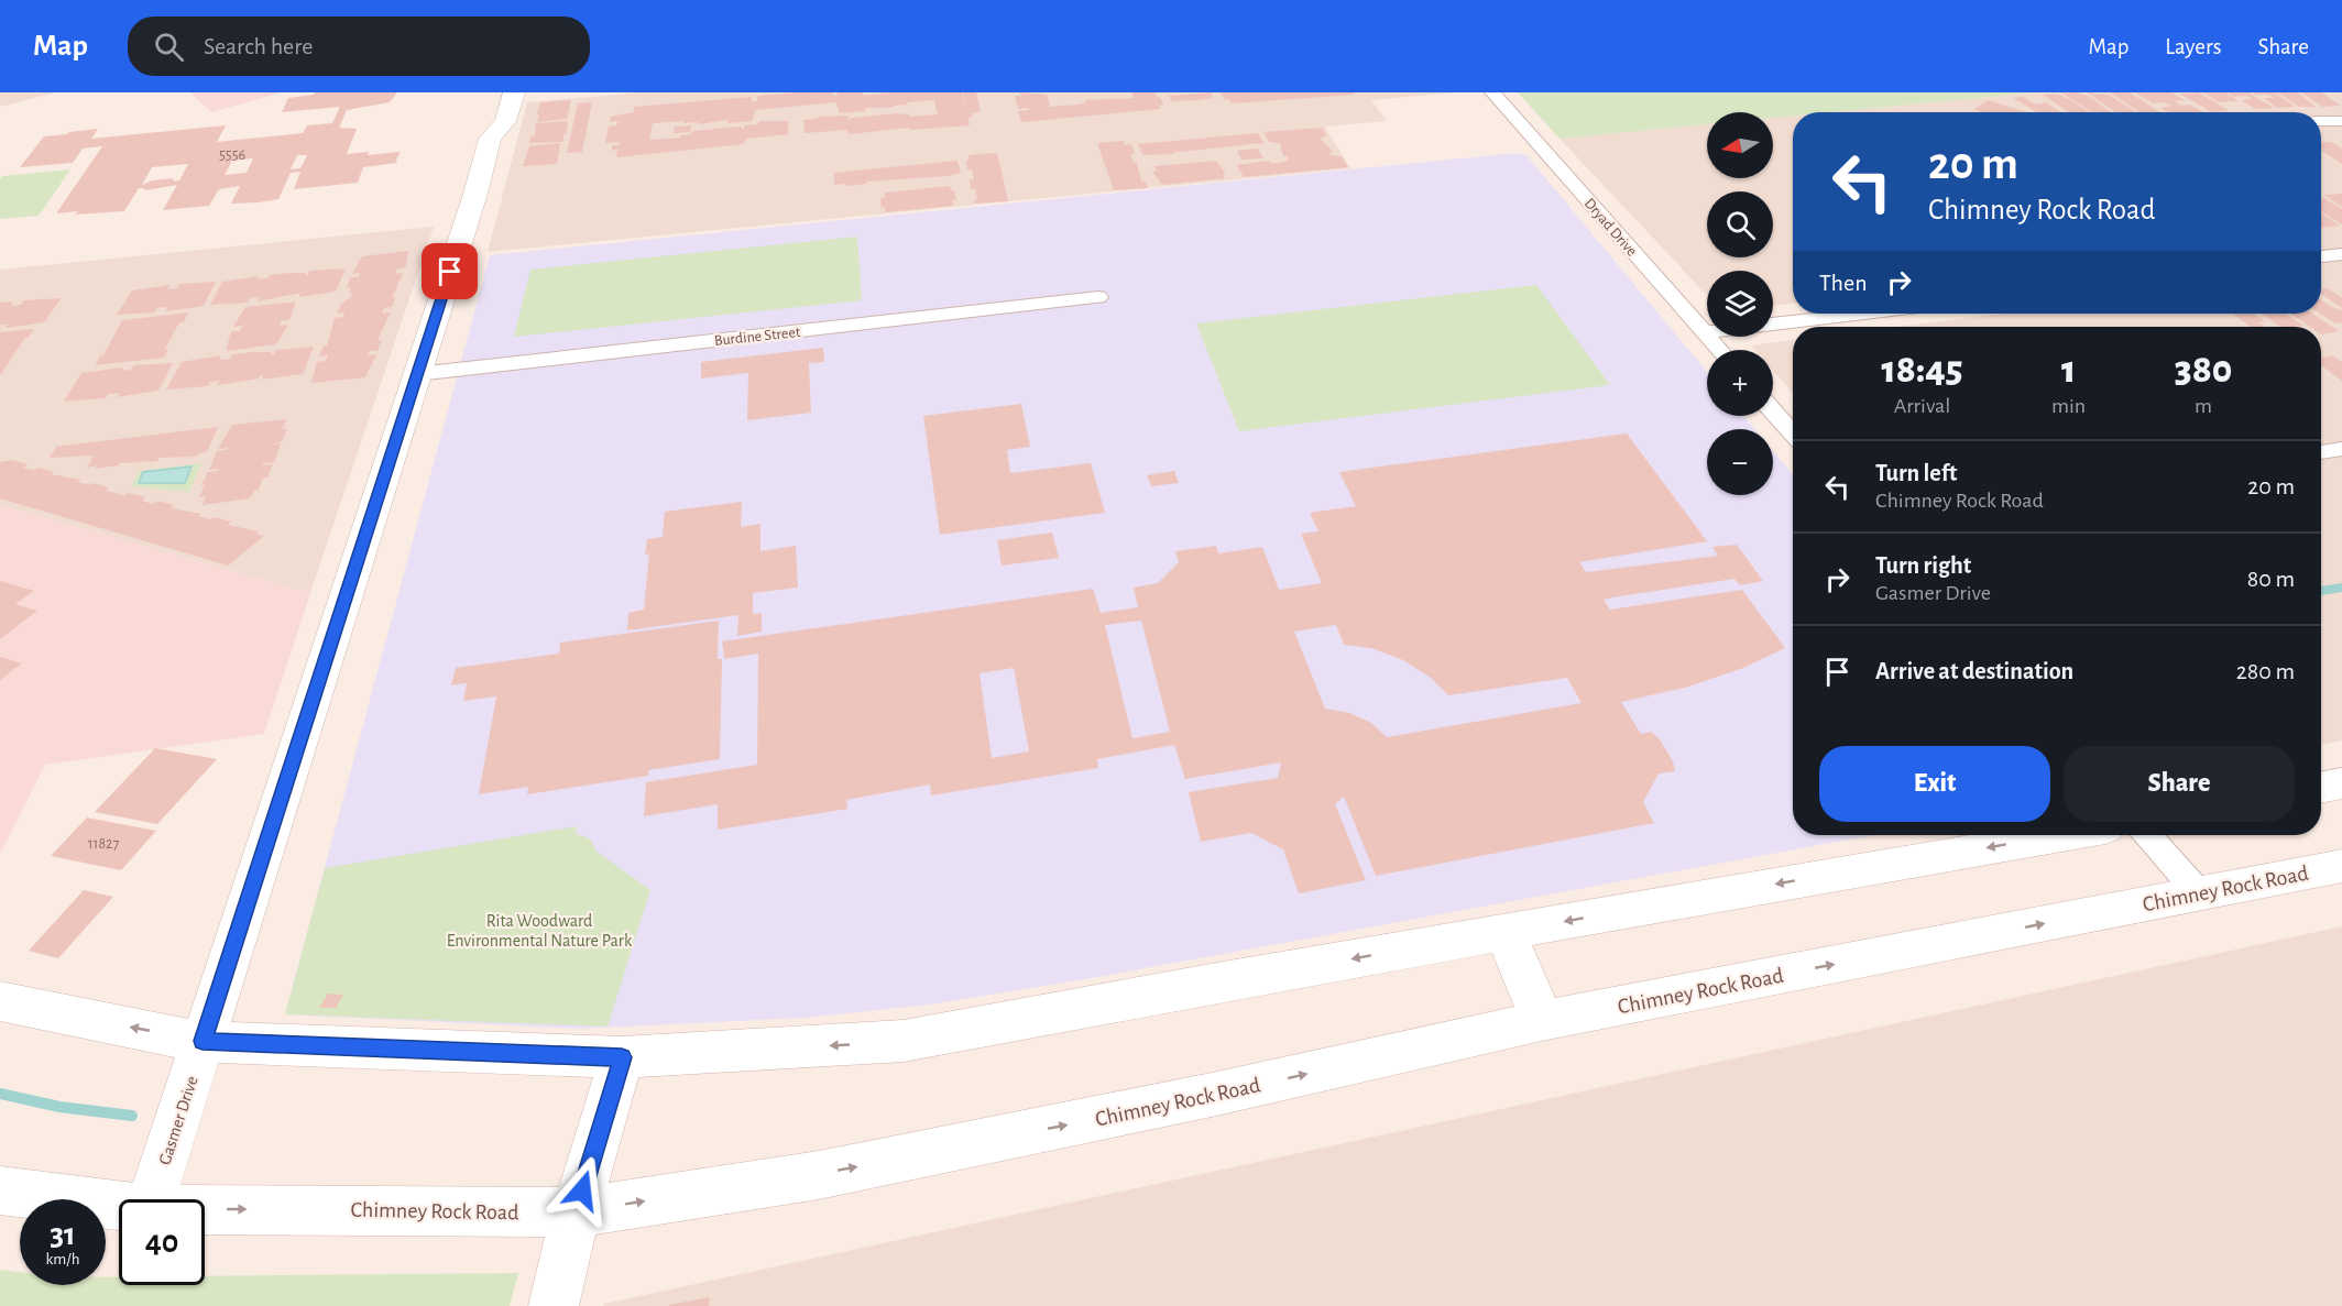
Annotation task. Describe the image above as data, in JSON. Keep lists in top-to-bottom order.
{
  "streets": {
    "main road": ["Chimney Rock Road", "Gasmer Drive"],
    "street": ["Dryad Drive", "Burdine Street"]
  },
  "crossings": [
    ["Burdine Street", "Gasmer Drive"]
  ],
  "parks": ["Rita Woodward Environmental Nature Park"],
  "house_numbers": ["5556", "11827"],
  "north": "left",
  "page": {
    "header": "Map",
    "search": "Search here",
    "nav": ["Map", "Layers", "Share"],
    "map_buttons": ["+", "−"],
    "turn": ["20 m", "Chimney Rock Road"],
    "then": "Then",
    "eta": [
      "18:45",
      "Arrival",
      "1",
      "min",
      "380",
      "m"
    ],
    "list": [
      {
        "name": "Turn left",
        "note": "Chimney Rock Road",
        "value": "20 m"
      },
      {
        "name": "Turn right",
        "note": "Gasmer Drive",
        "value": "80 m"
      },
      {
        "name": "Arrive at destination",
        "value": "280 m"
      }
    ],
    "buttons": ["Exit", "Share"],
    "speed": "31 km/h",
    "limit": "40"
  }
}
